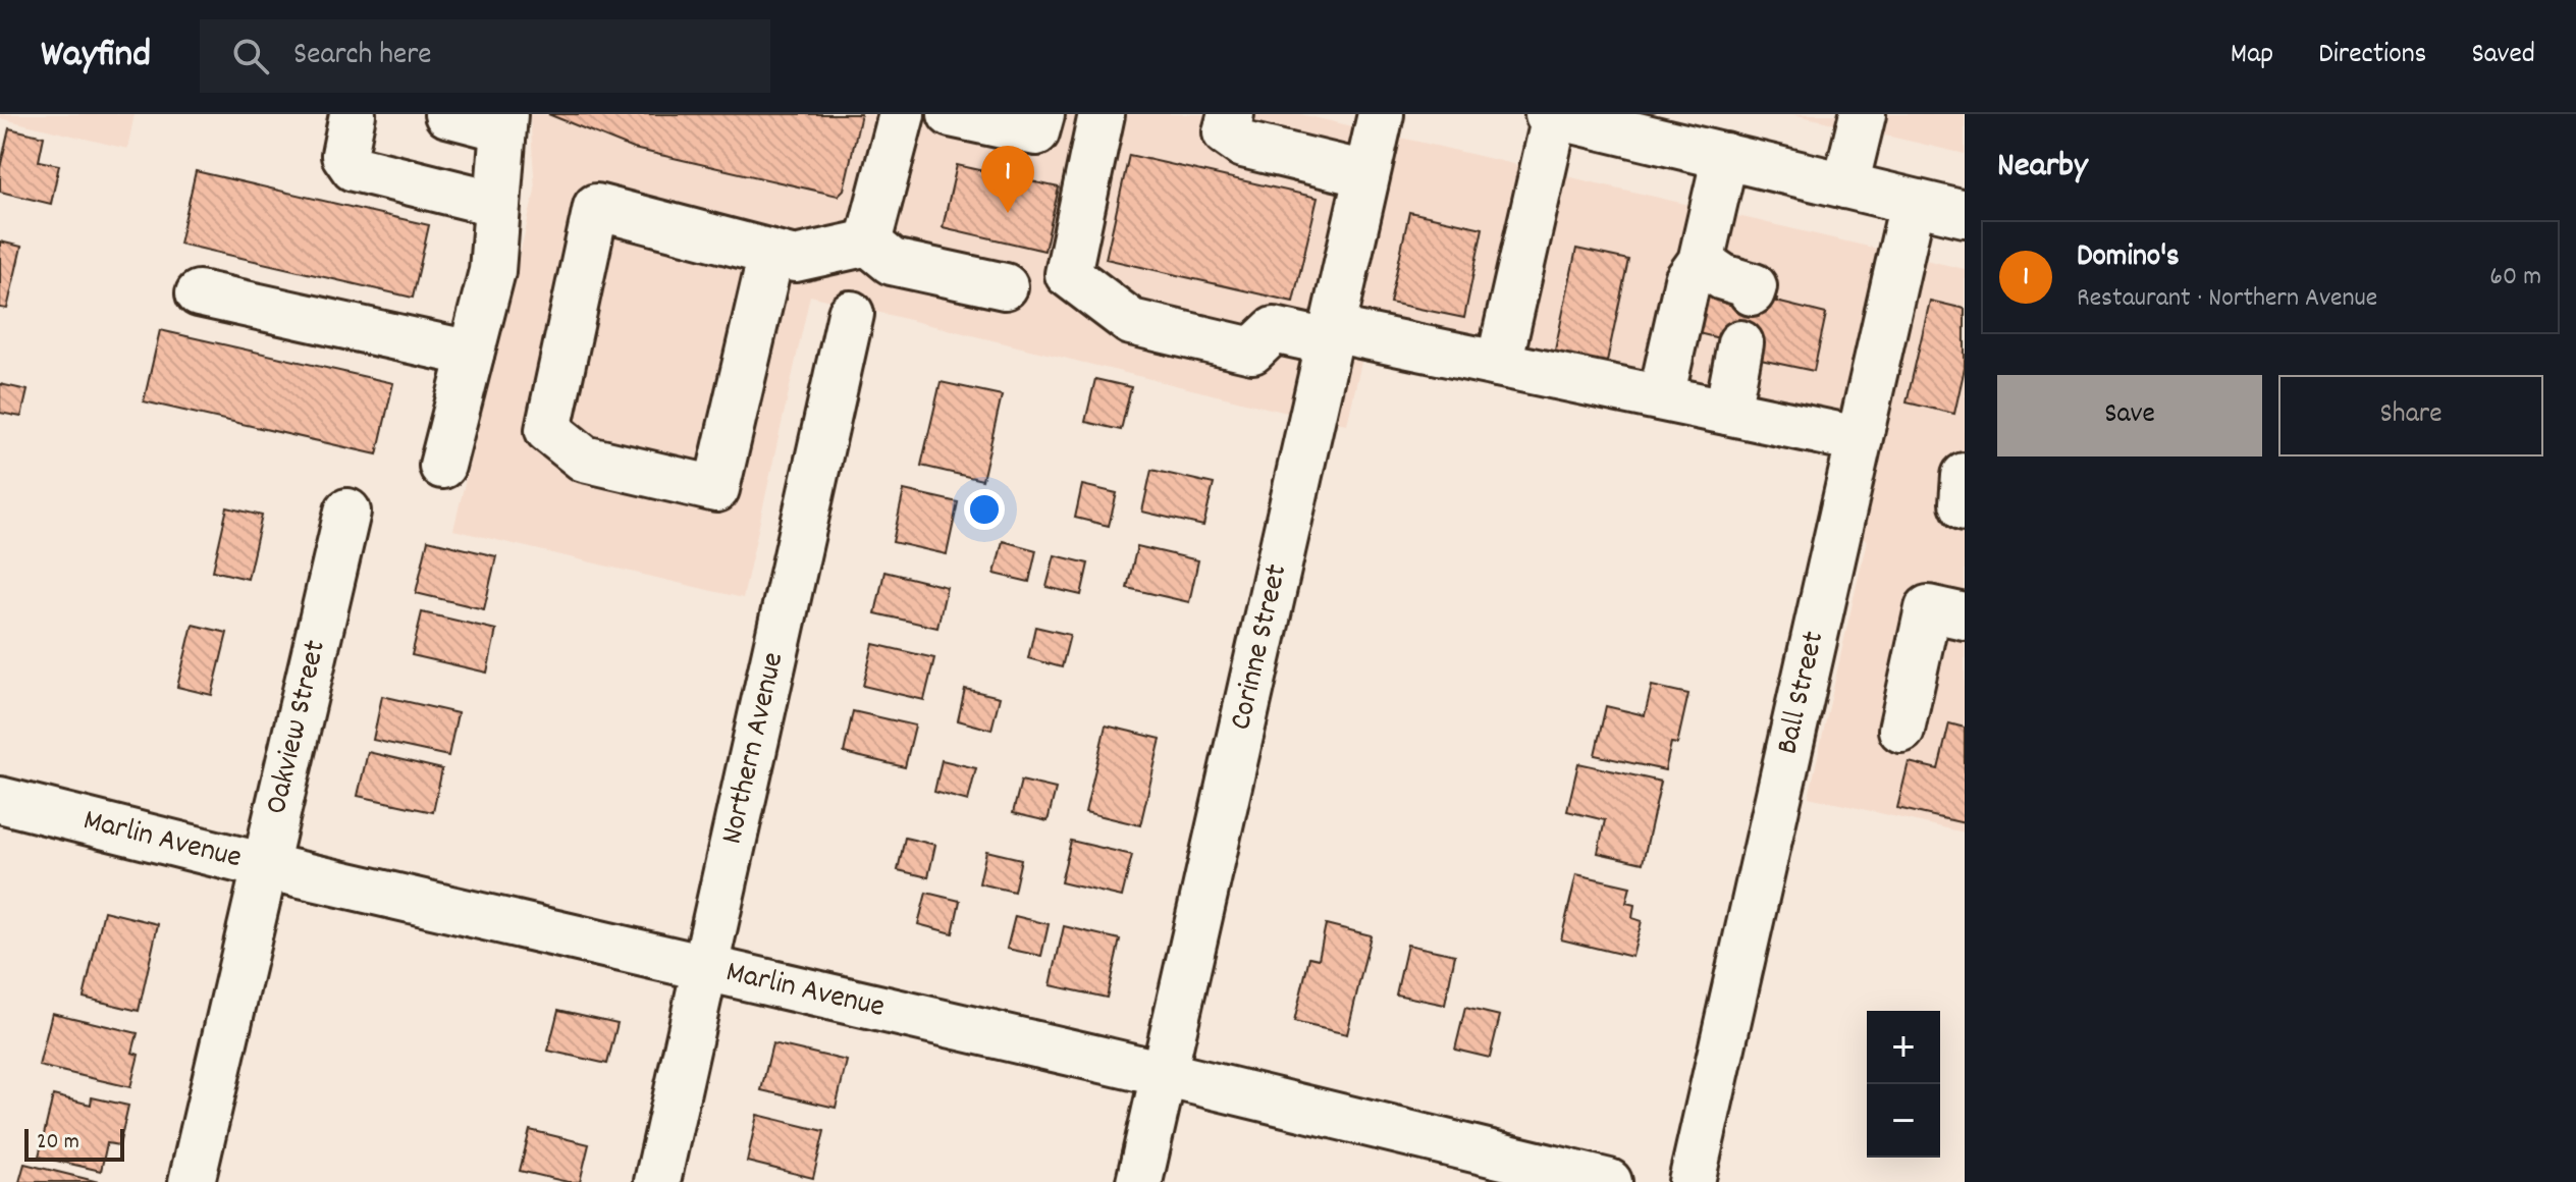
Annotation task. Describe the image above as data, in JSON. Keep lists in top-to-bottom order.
{
  "streets": {
    "street": [
      "Corinne Street",
      "Ball Street",
      "Oakview Street",
      "Northern Avenue",
      "Marlin Avenue"
    ]
  },
  "crossings": [
    ["Corinne Street", "Marlin Avenue"],
    ["Oakview Street", "Marlin Avenue"],
    ["Northern Avenue", "Marlin Avenue"]
  ],
  "scale_bar": "20 m",
  "page": {
    "header": "Wayfind",
    "search": "Search here",
    "nav": ["Map", "Directions", "Saved"],
    "heading": "Nearby",
    "pins": "1",
    "list": [
      {
        "mark": "1",
        "name": "Domino's",
        "note": "Restaurant · Northern Avenue",
        "value": "60 m"
      }
    ],
    "buttons": ["Save", "Share"],
    "map_buttons": ["+", "−"],
    "scale": "20 m"
  }
}
